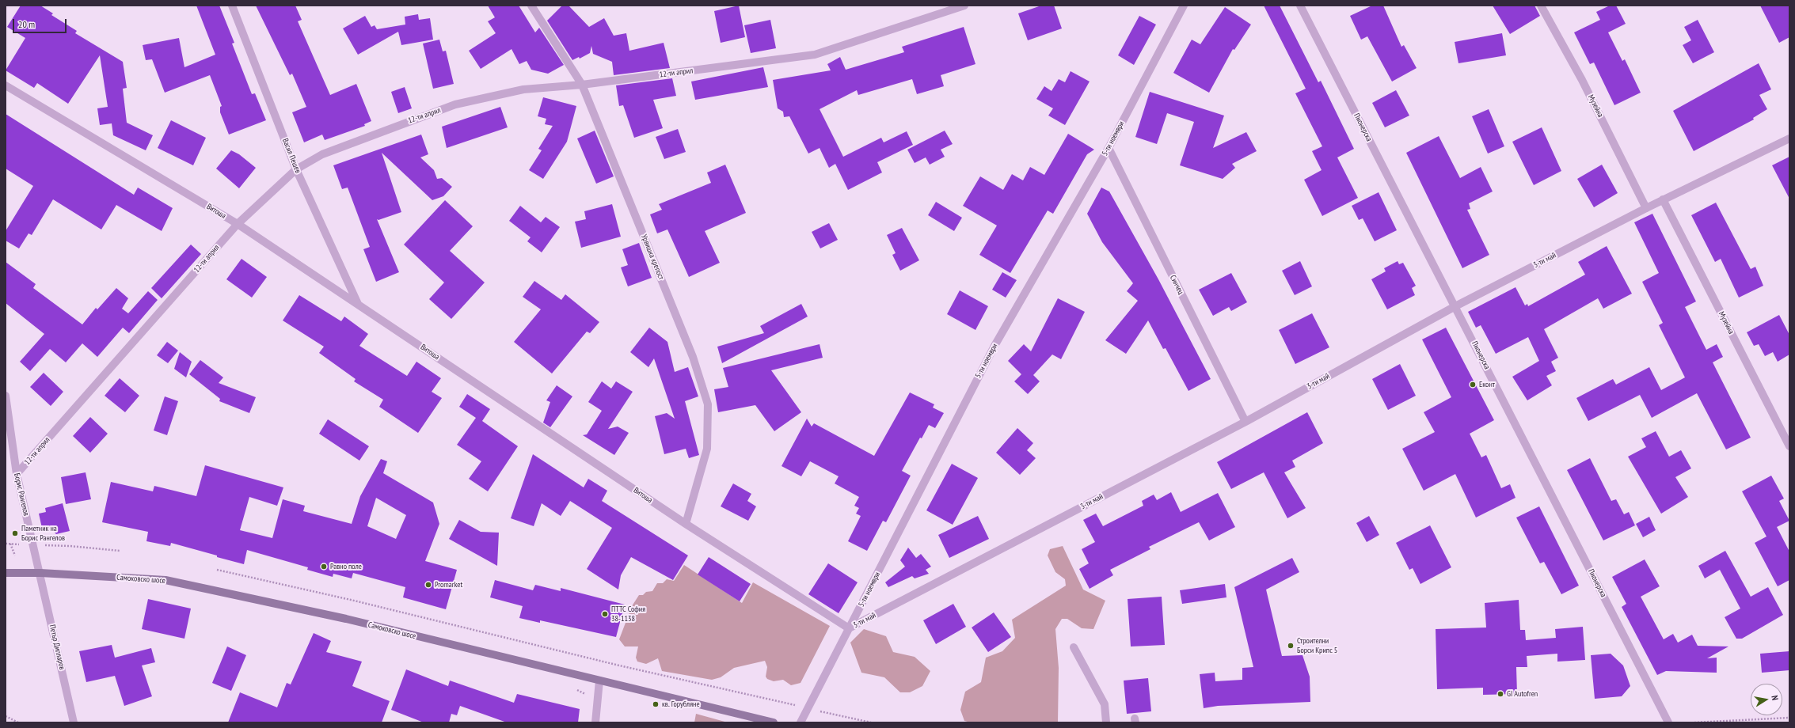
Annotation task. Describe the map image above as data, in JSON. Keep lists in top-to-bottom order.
{
  "streets": {
    "main road": ["Самоковско шосе"],
    "street": [
      "12-ти април",
      "Музейна",
      "Пионерска",
      "5-ти ноември",
      "Васил Пешев",
      "Витоша",
      "Урвишка крепост",
      "3-ти май",
      "Синчец",
      "Борис Рангелов",
      "Петър Дипларов"
    ]
  },
  "crossings": [
    ["12-ти април", "Васил Пешев"],
    ["12-ти април", "Витоша"],
    ["12-ти април", "Урвишка крепост"],
    ["12-ти април", "Борис Рангелов"],
    ["Музейна", "3-ти май"],
    ["Пионерска", "3-ти май"],
    ["5-ти ноември", "Витоша"],
    ["5-ти ноември", "3-ти май"],
    ["5-ти ноември", "Синчец"],
    ["Васил Пешев", "Витоша"],
    ["Витоша", "Урвишка крепост"],
    ["Витоша", "3-ти май"],
    ["3-ти май", "Синчец"],
    ["Борис Рангелов", "Самоковско шосе"],
    ["Борис Рангелов", "Петър Дипларов"],
    ["Самоковско шосе", "Петър Дипларов"]
  ],
  "places": [
    "Еконт",
    "Паметник на Борис Рангелов",
    "Равно поле",
    "Promarket",
    "ПТТС София 38-1138",
    "Строителни Борси Крипс 5",
    "GI Autofren",
    "кв. Горубляне"
  ],
  "scale_bar": "20 m",
  "north": "right"
}
